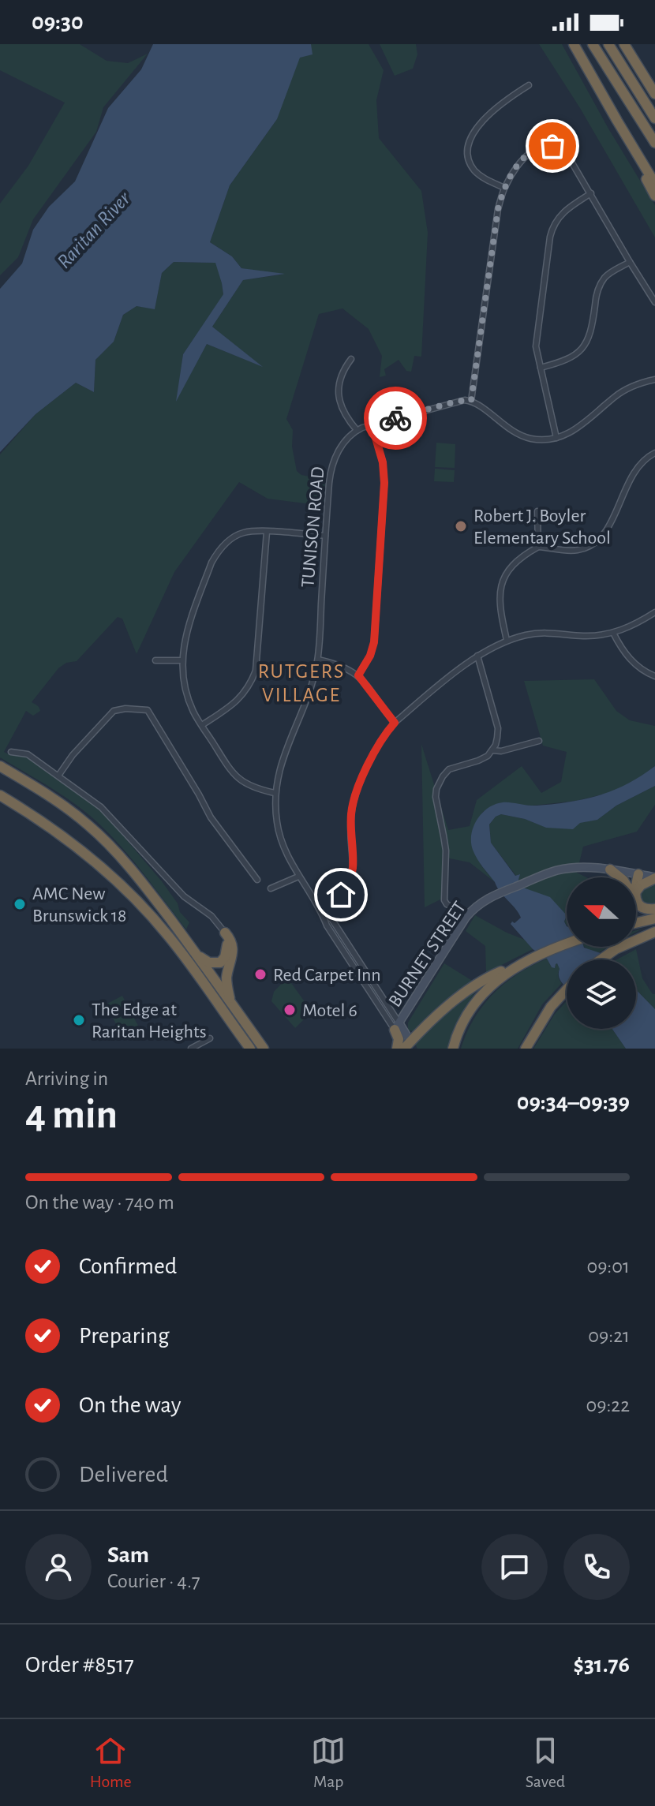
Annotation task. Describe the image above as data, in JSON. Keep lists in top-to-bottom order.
{
  "streets": {
    "street": ["TUNISON ROAD", "BURNET STREET"]
  },
  "crossings": [
    ["TUNISON ROAD", "BURNET STREET"]
  ],
  "districts": ["RUTGERS VILLAGE"],
  "water": ["Raritan River"],
  "places": [
    "Robert J. Boyler Elementary School",
    "AMC New Brunswick 18",
    "Red Carpet Inn",
    "Motel 6",
    "The Edge at Raritan Heights"
  ],
  "north": "left",
  "page": {
    "status": "09:30",
    "heading": ["4 min", "Arriving in", "09:34–09:39"],
    "panel": [
      "Sam",
      "Courier · 4.7",
      "Order #8517",
      "$31.76"
    ],
    "bar": "On the way · 740 m",
    "list": [
      ["Confirmed", "09:01"],
      ["Preparing", "09:21"],
      ["On the way", "09:22"],
      "Delivered"
    ],
    "tabs": ["Home", "Map", "Saved"]
  }
}
